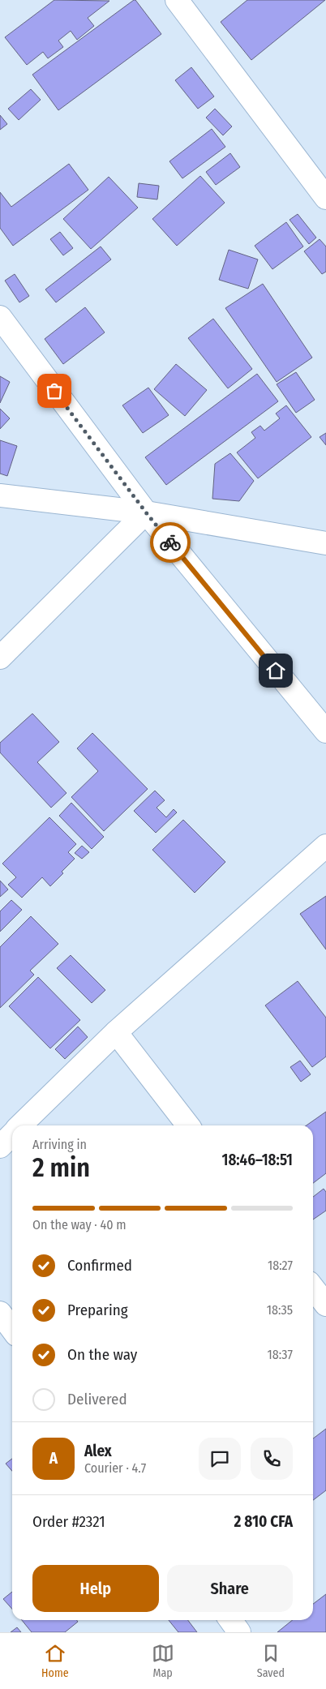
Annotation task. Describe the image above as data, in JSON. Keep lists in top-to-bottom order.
{
  "page": {
    "heading": ["2 min", "Arriving in", "18:46–18:51"],
    "panel": [
      "Alex",
      "Courier · 4.7",
      "Order #2321",
      "2 810 CFA"
    ],
    "bar": "On the way · 40 m",
    "list": [
      ["Confirmed", "18:27"],
      ["Preparing", "18:35"],
      ["On the way", "18:37"],
      "Delivered"
    ],
    "round": "A",
    "buttons": ["Help", "Share"],
    "tabs": ["Home", "Map", "Saved"]
  }
}
